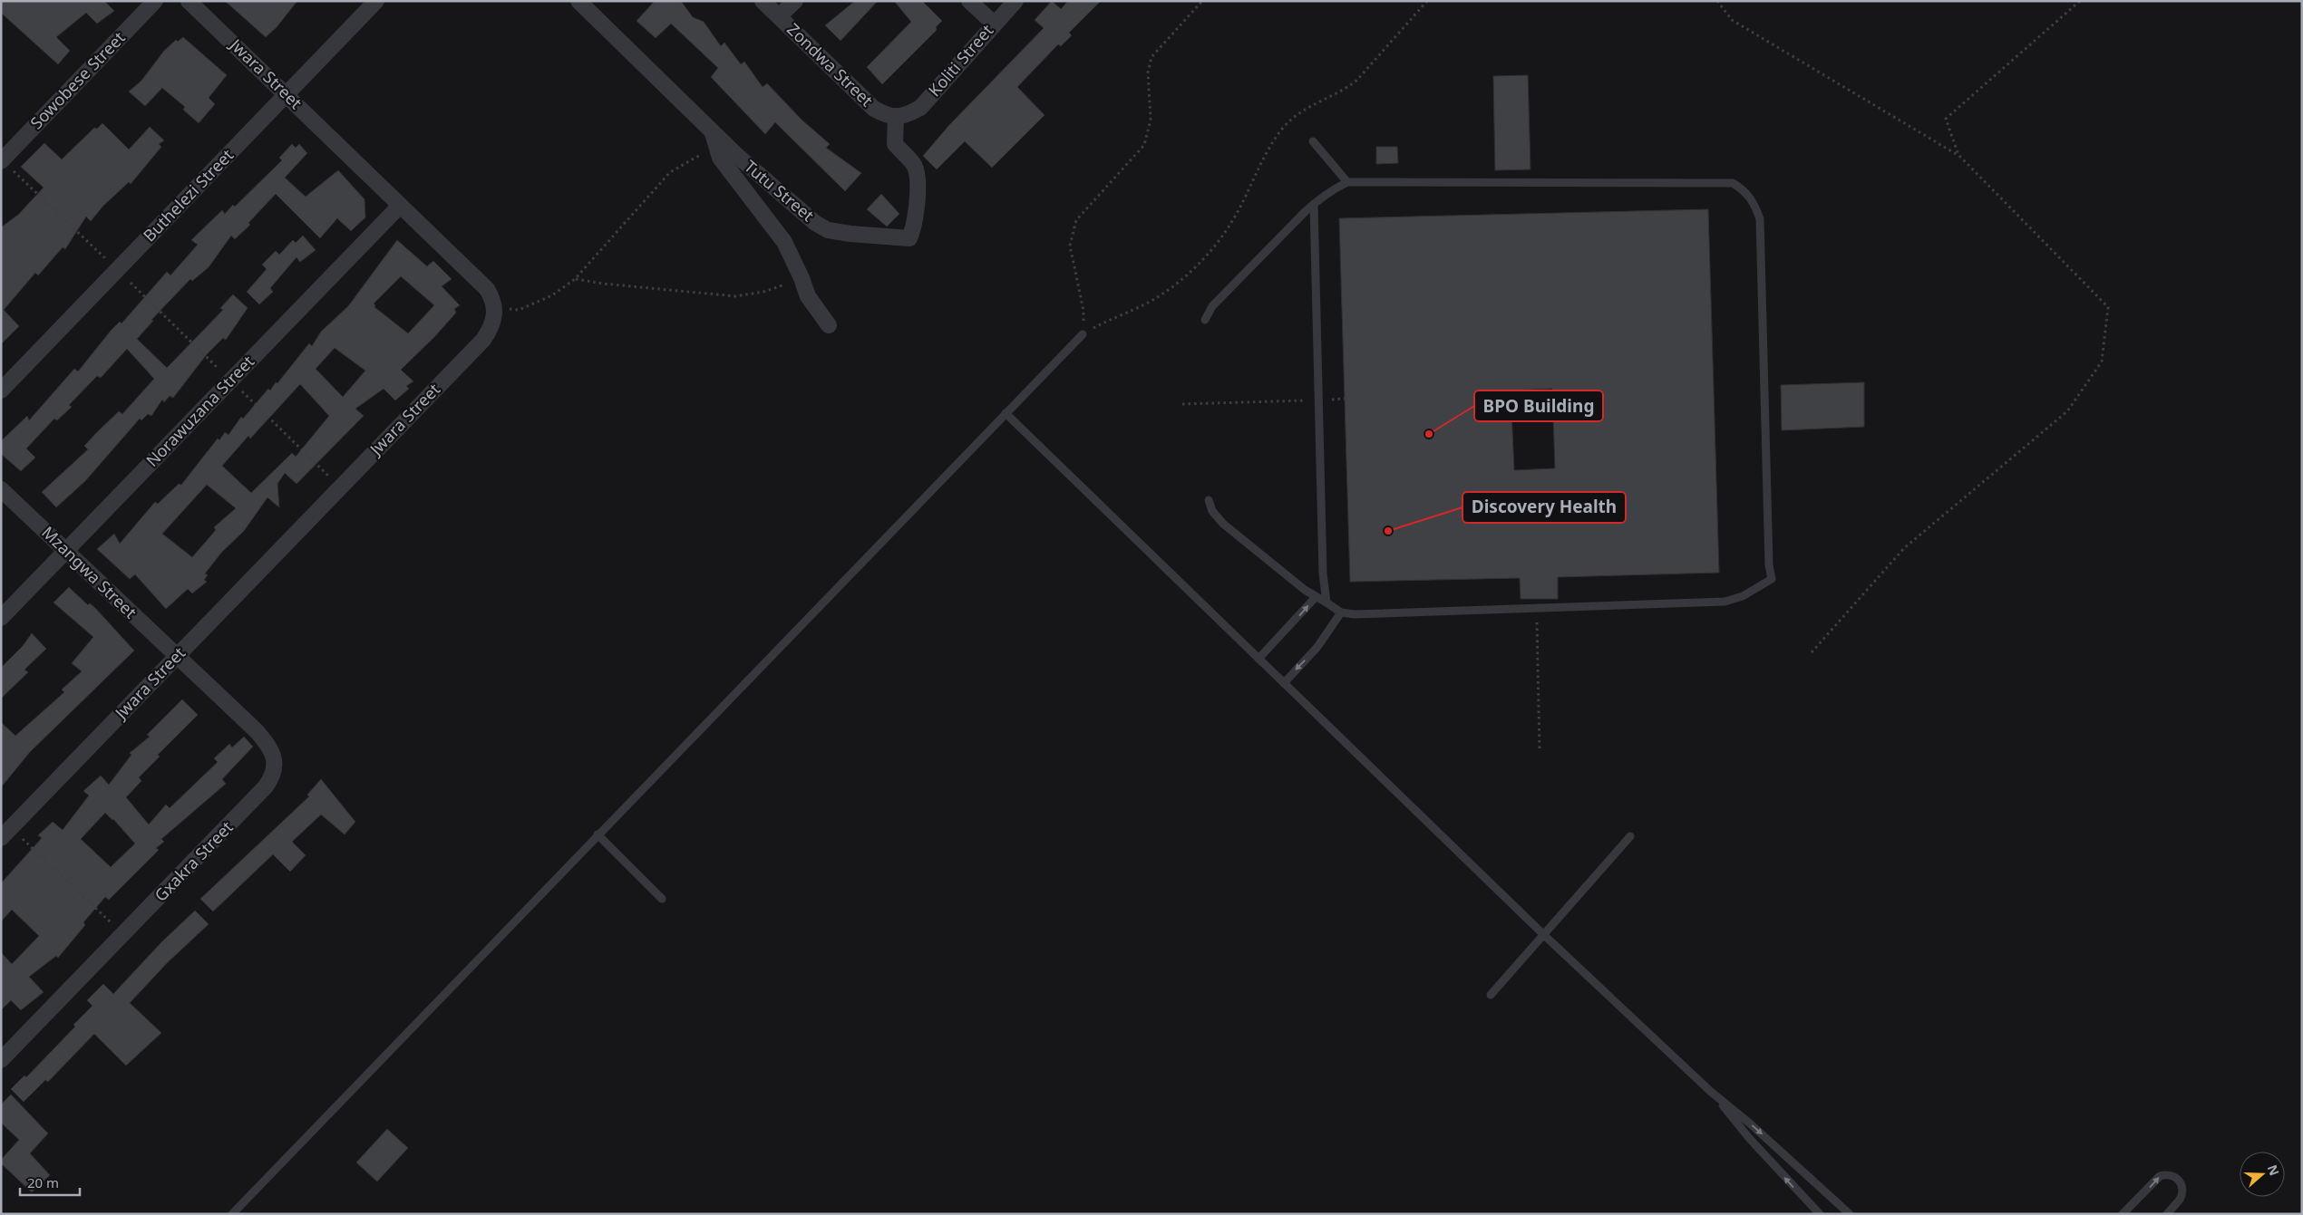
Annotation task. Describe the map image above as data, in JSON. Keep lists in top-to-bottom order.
{
  "streets": {
    "street": [
      "Koliti Street",
      "Zondwa Street",
      "Jwara Street",
      "Sowobese Street",
      "Tutu Street",
      "Buthelezi Street",
      "Norawuzana Street",
      "Mzangwa Street",
      "Gxakra Street"
    ]
  },
  "crossings": [
    ["Koliti Street", "Zondwa Street"],
    ["Koliti Street", "Tutu Street"],
    ["Zondwa Street", "Tutu Street"],
    ["Jwara Street", "Buthelezi Street"],
    ["Jwara Street", "Norawuzana Street"],
    ["Jwara Street", "Mzangwa Street"],
    ["Jwara Street", "Gxakra Street"],
    ["Norawuzana Street", "Mzangwa Street"],
    ["Mzangwa Street", "Gxakra Street"]
  ],
  "places": ["BPO Building", "Discovery Health"],
  "scale_bar": "20 m",
  "north": "right"
}
